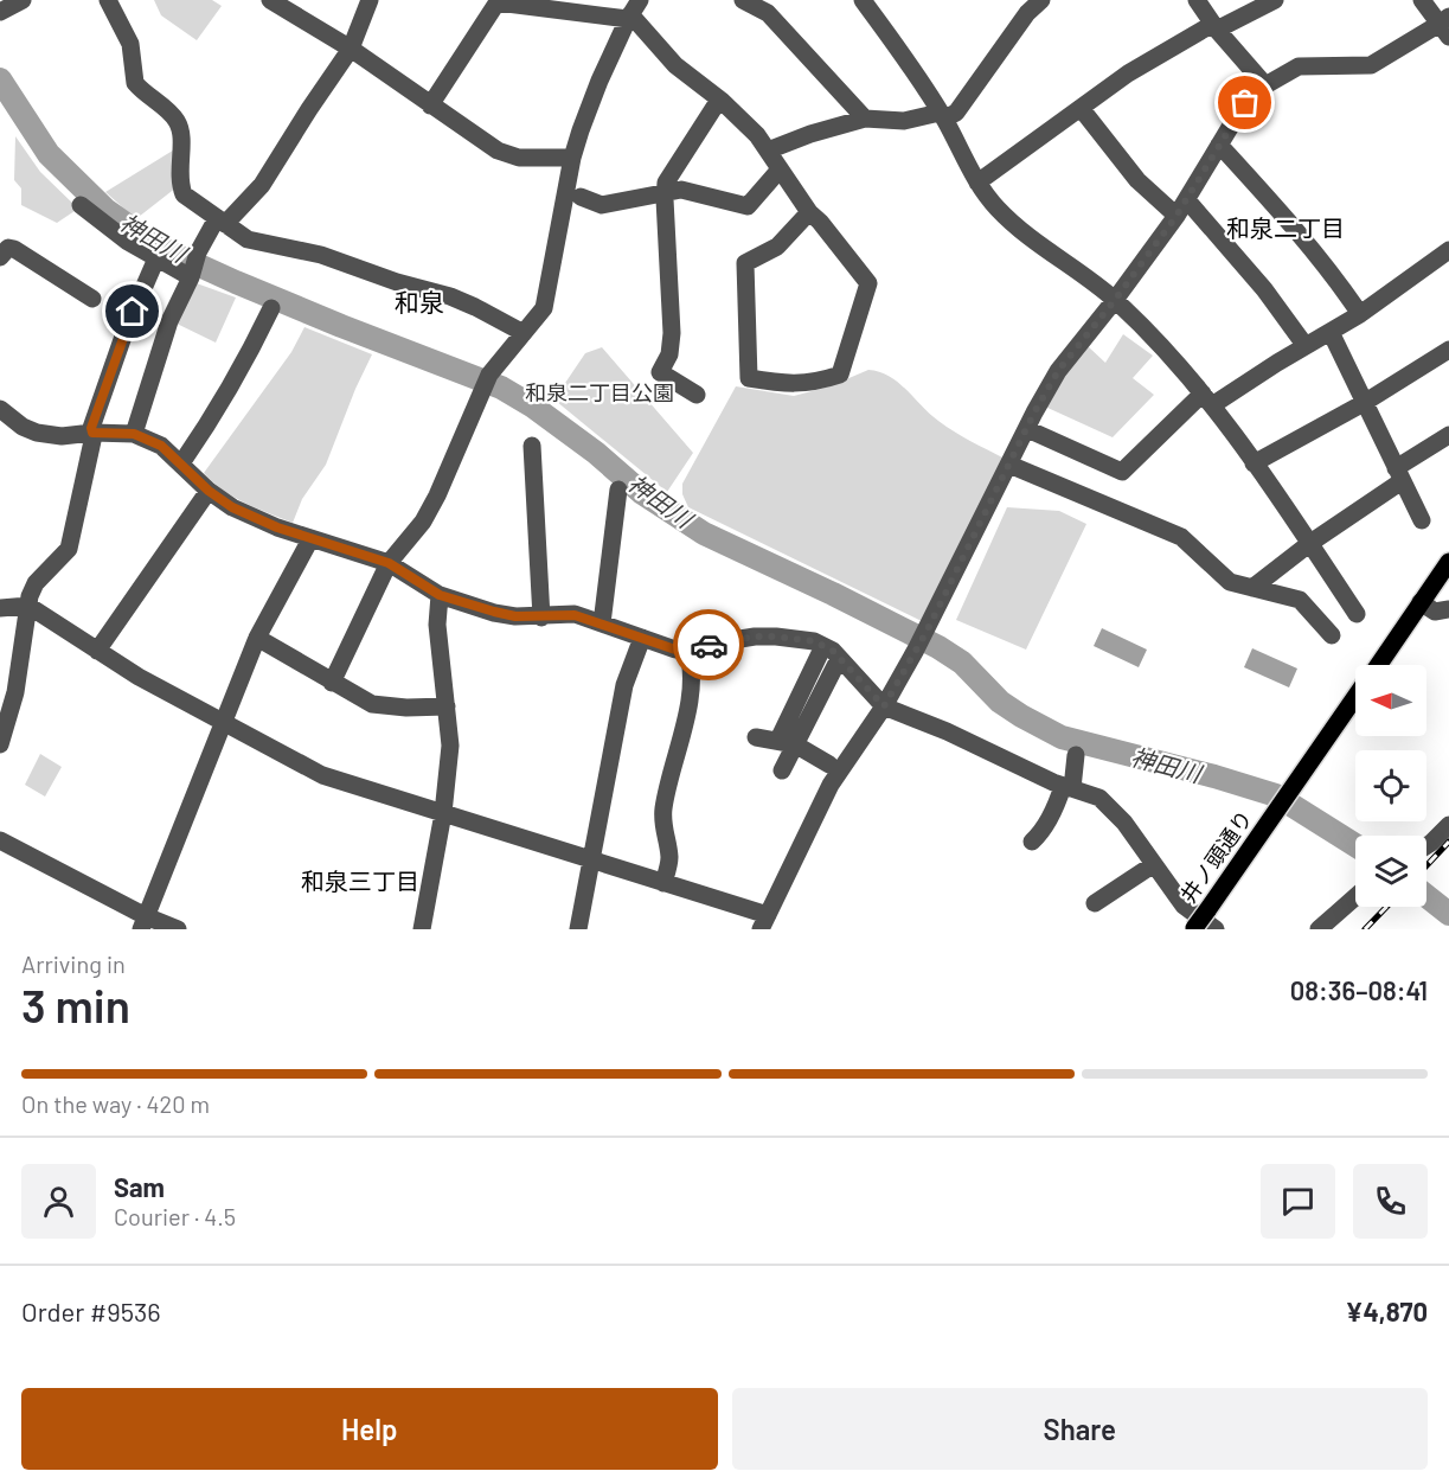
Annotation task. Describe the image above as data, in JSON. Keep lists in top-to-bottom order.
{
  "streets": {
    "main road": ["井ノ頭通り"]
  },
  "districts": ["和泉二丁目", "和泉", "和泉三丁目"],
  "water": ["神田川"],
  "parks": ["和泉二丁目公園"],
  "north": "left",
  "page": {
    "heading": ["3 min", "Arriving in", "08:36–08:41"],
    "panel": [
      "Sam",
      "Courier · 4.5",
      "Order #9536",
      "¥4,870"
    ],
    "bar": "On the way · 420 m",
    "buttons": ["Help", "Share"]
  }
}
